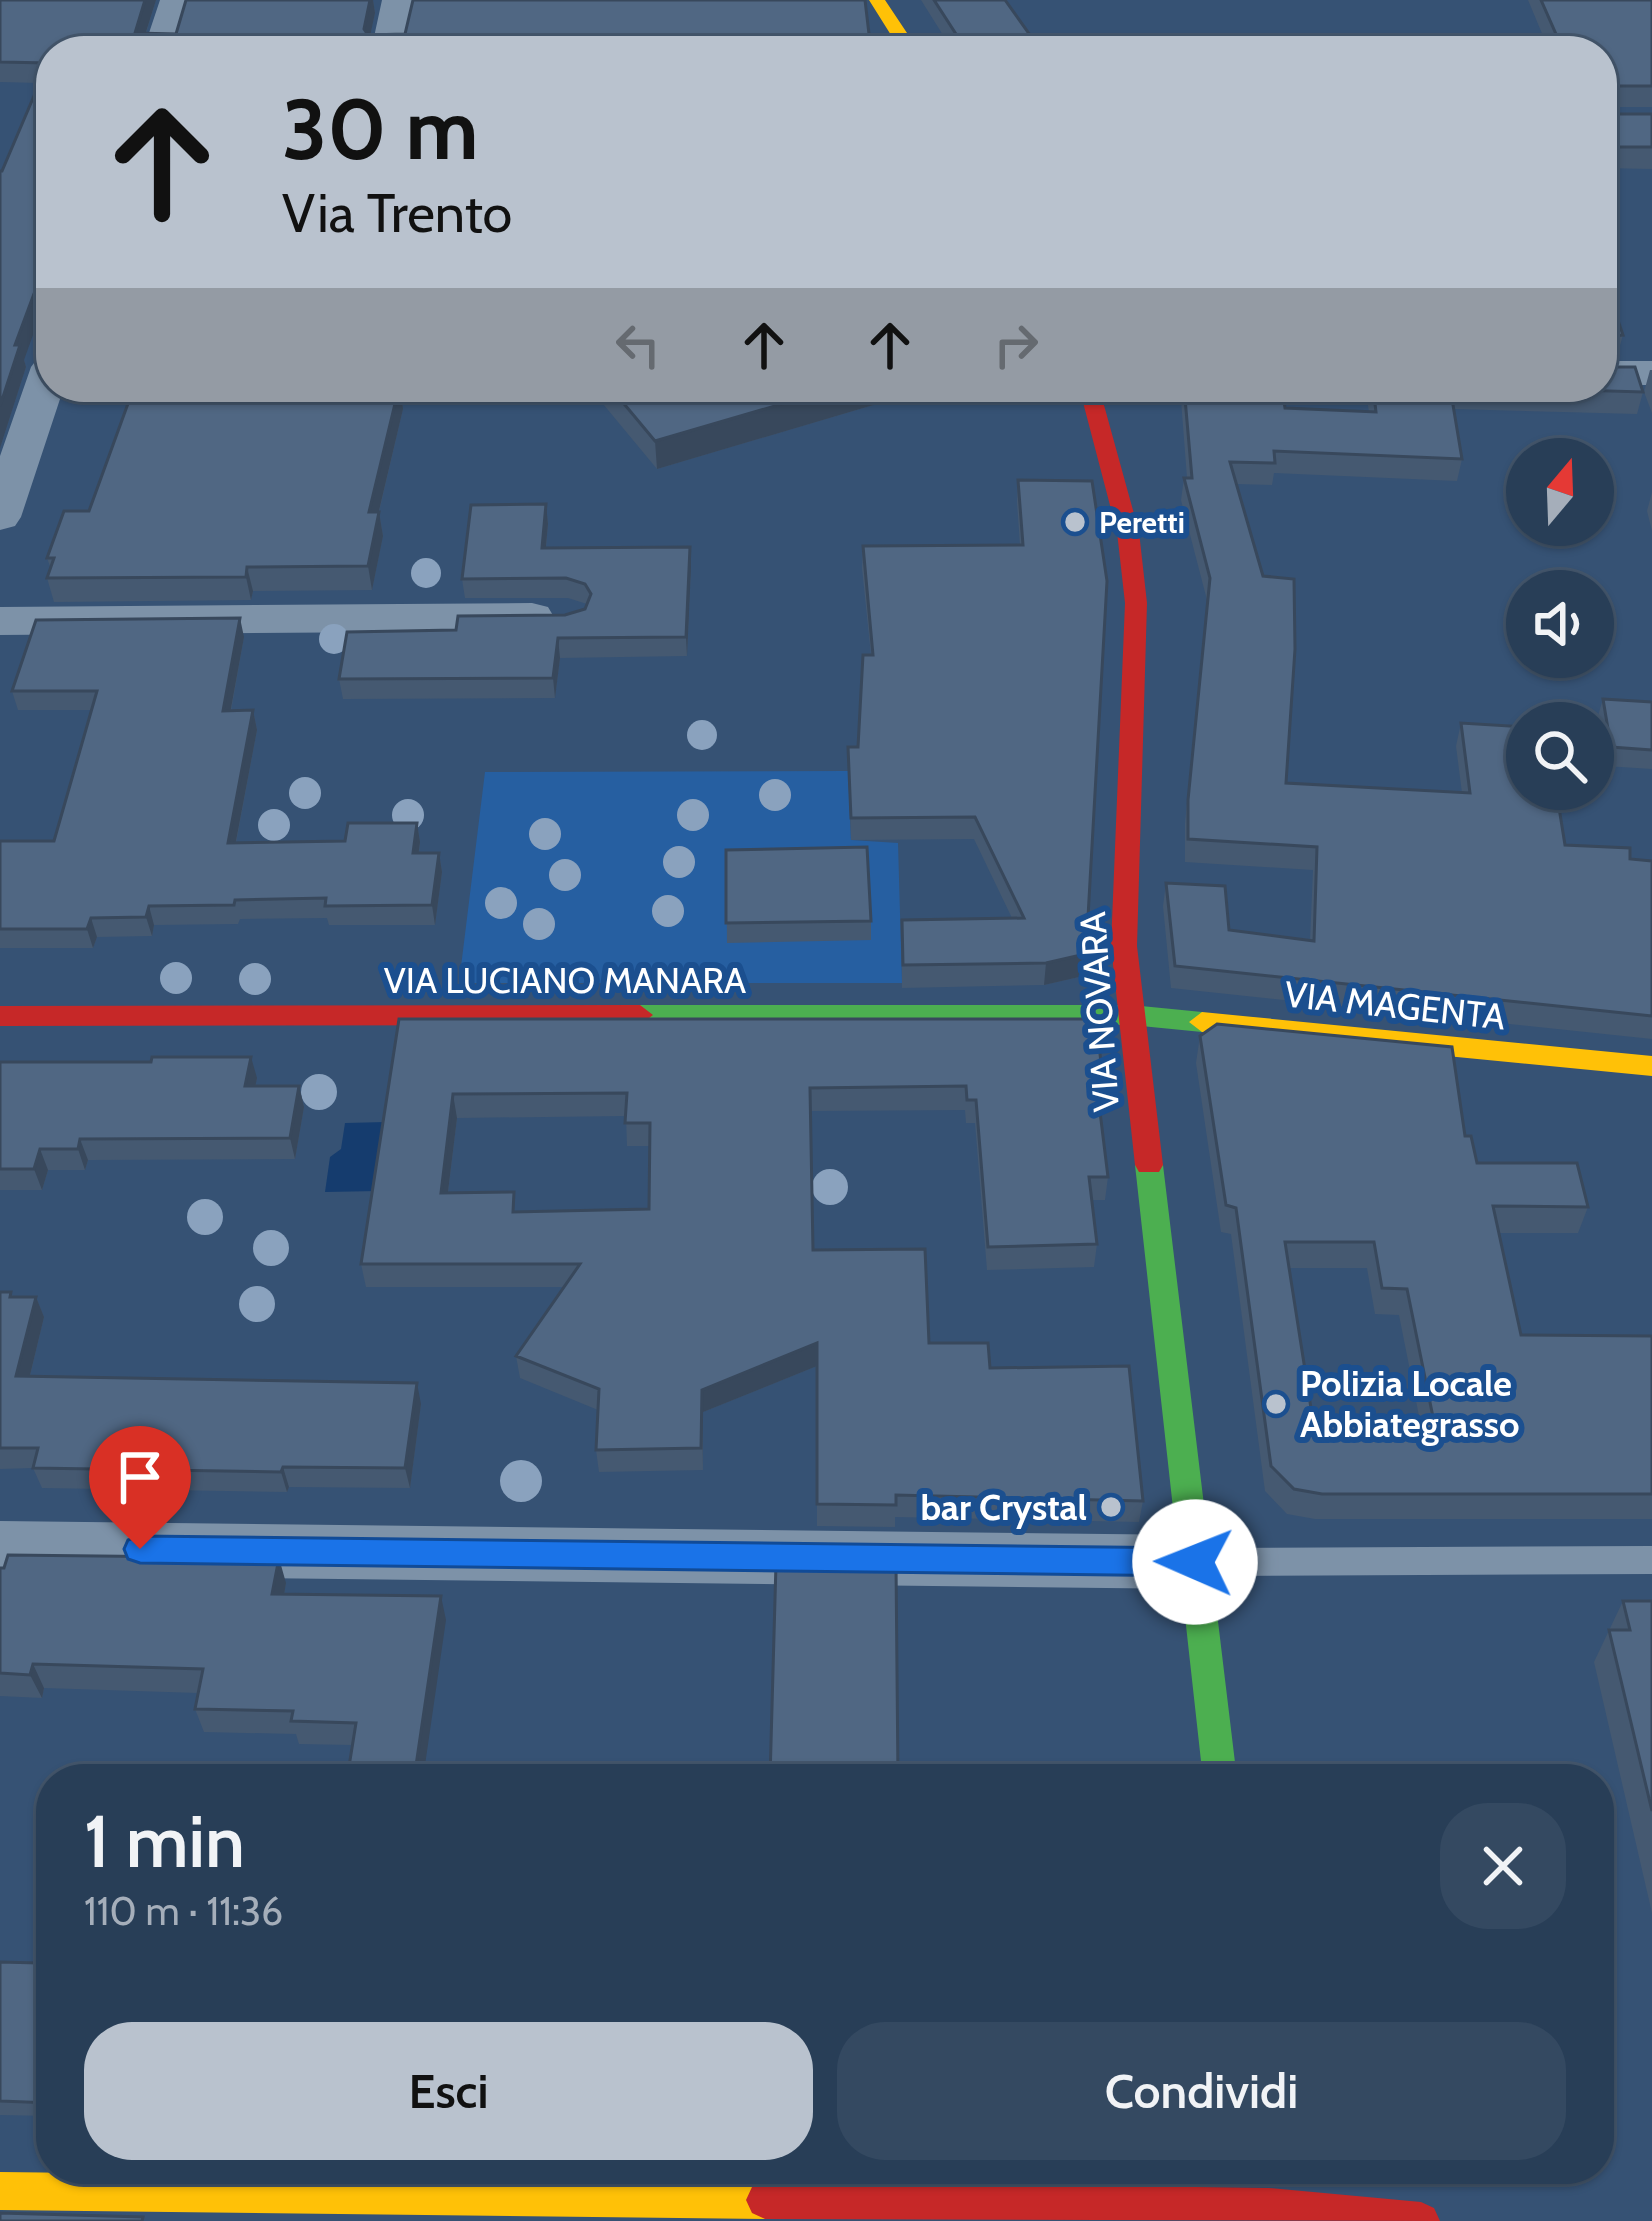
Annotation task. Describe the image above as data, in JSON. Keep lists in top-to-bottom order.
{
  "streets": {
    "street": ["VIA LUCIANO MANARA", "VIA MAGENTA", "VIA NOVARA"]
  },
  "crossings": [
    ["VIA LUCIANO MANARA", "VIA MAGENTA"],
    ["VIA LUCIANO MANARA", "VIA NOVARA"],
    ["VIA MAGENTA", "VIA NOVARA"]
  ],
  "places": ["Peretti", "Polizia Locale Abbiategrasso", "bar Crystal"],
  "north": "top",
  "page": {
    "turn": ["30 m", "Via Trento"],
    "heading": ["1 min", "110 m · 11:36"],
    "buttons": ["Esci", "Condividi"]
  }
}
